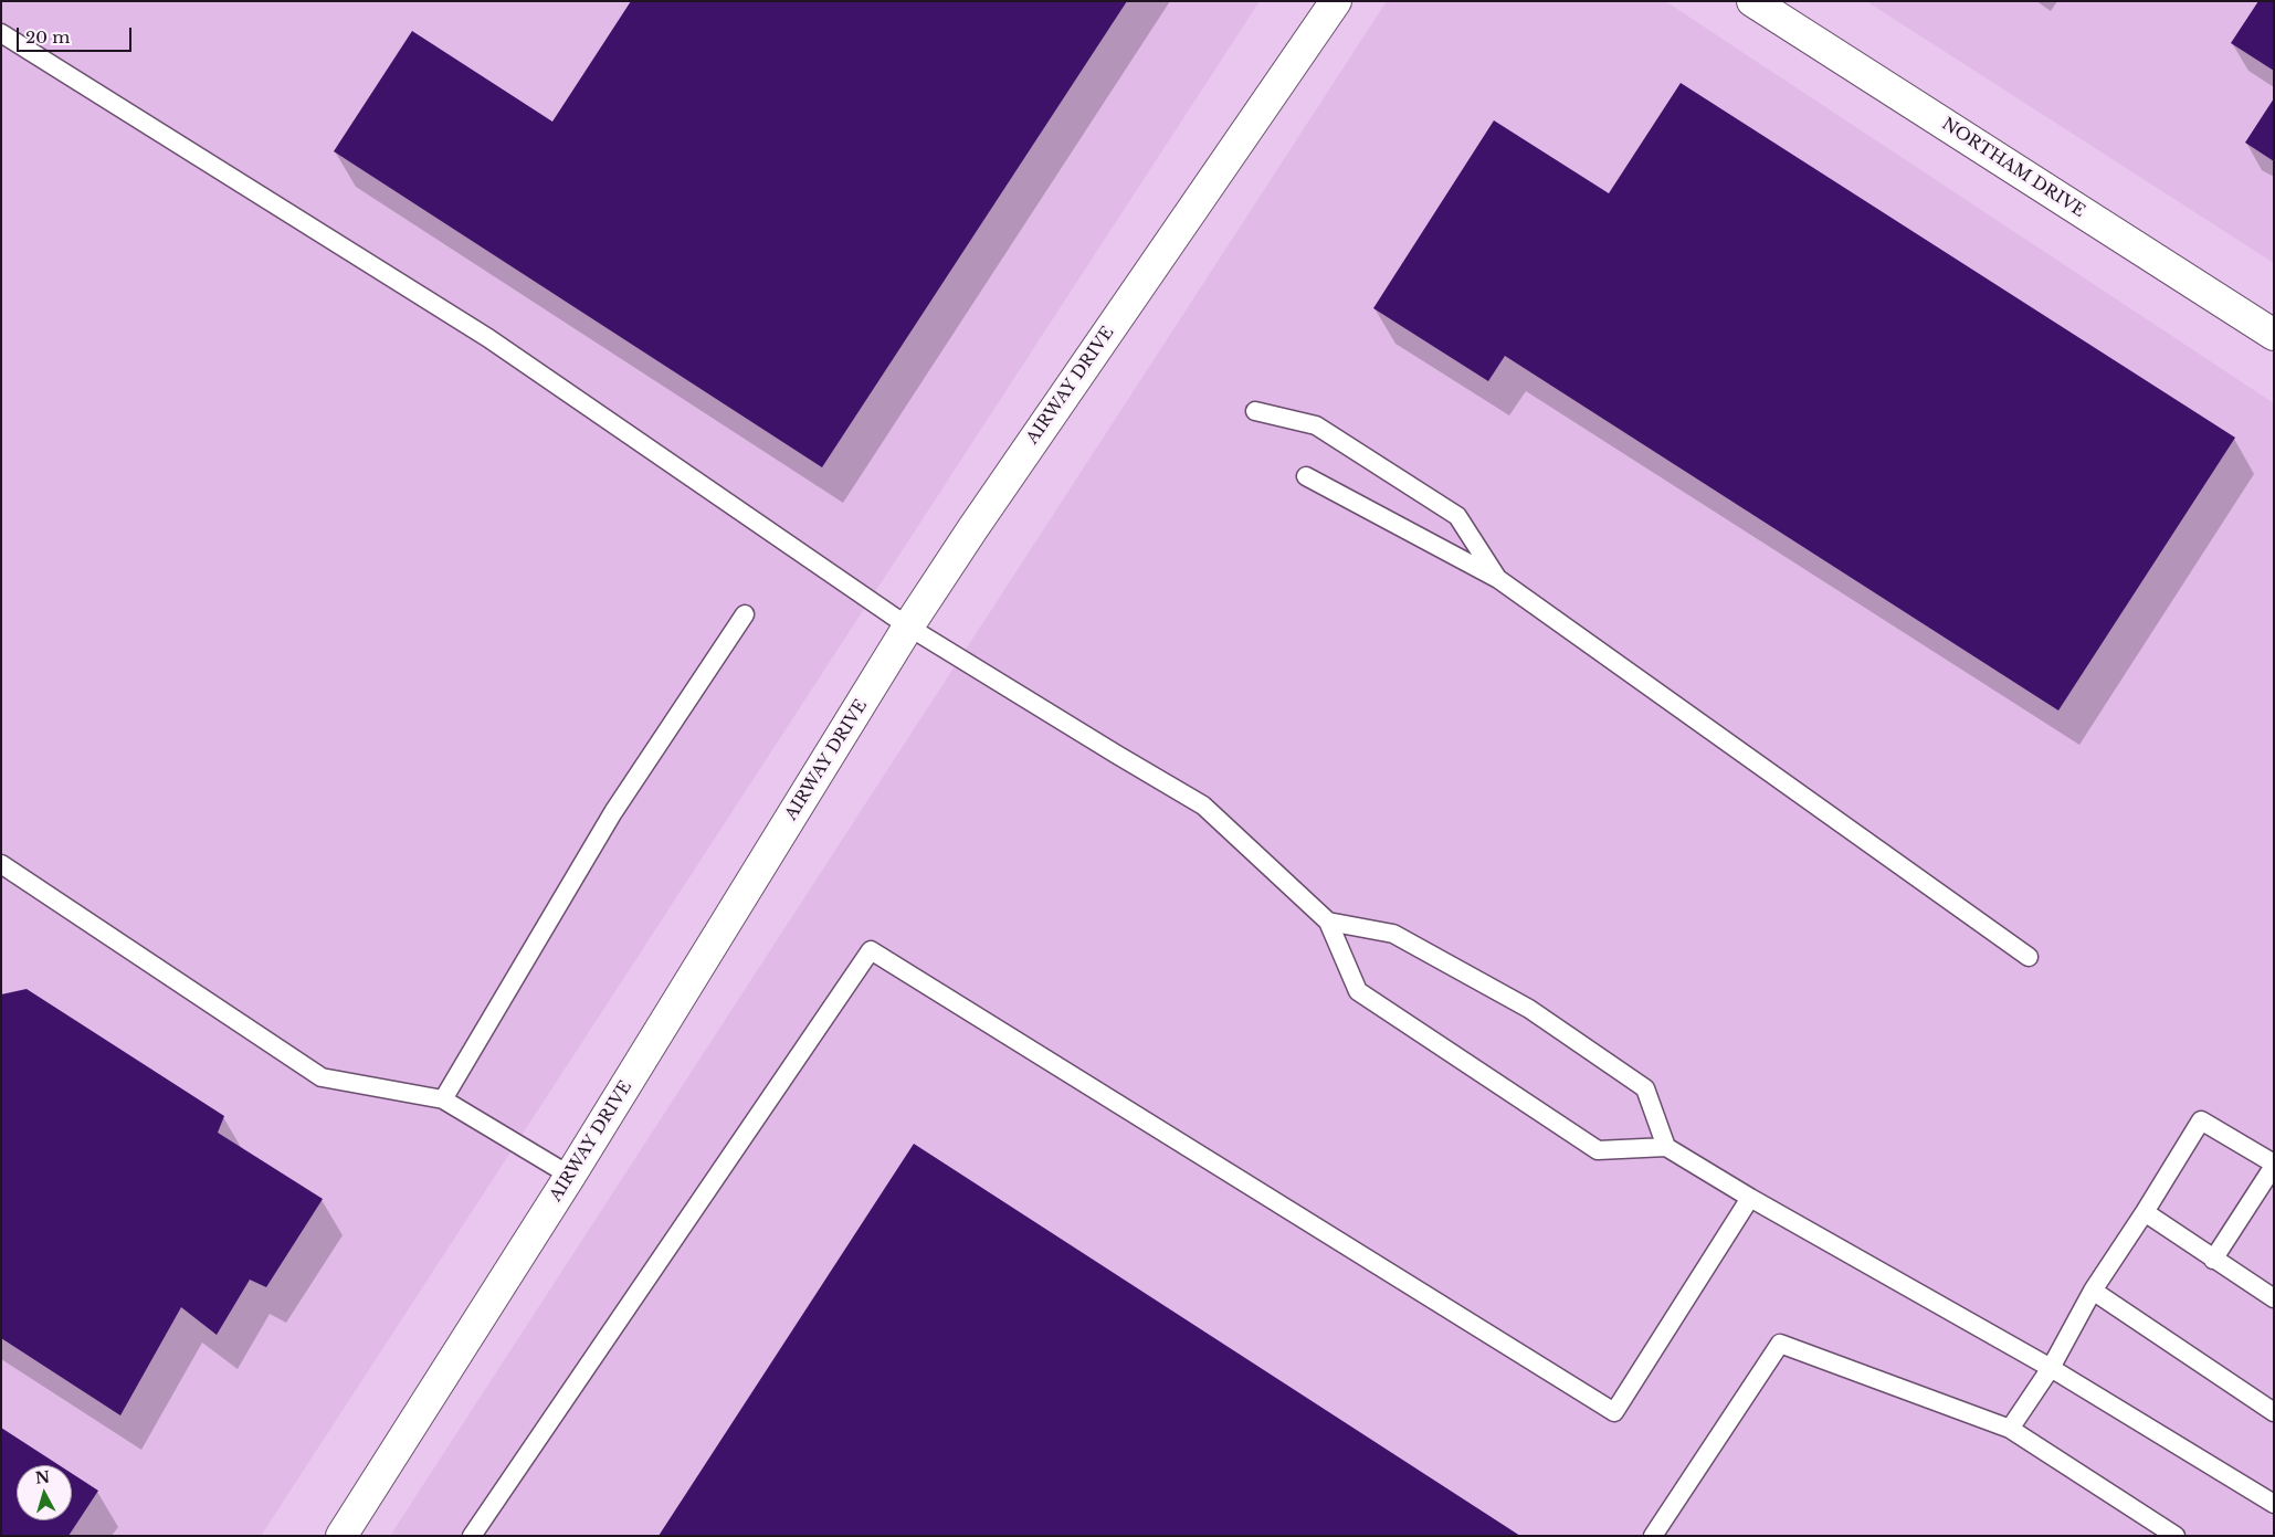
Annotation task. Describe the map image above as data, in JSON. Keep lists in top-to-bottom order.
{
  "streets": {
    "street": ["NORTHAM DRIVE", "AIRWAY DRIVE"]
  },
  "scale_bar": "20 m",
  "north": "top"
}
